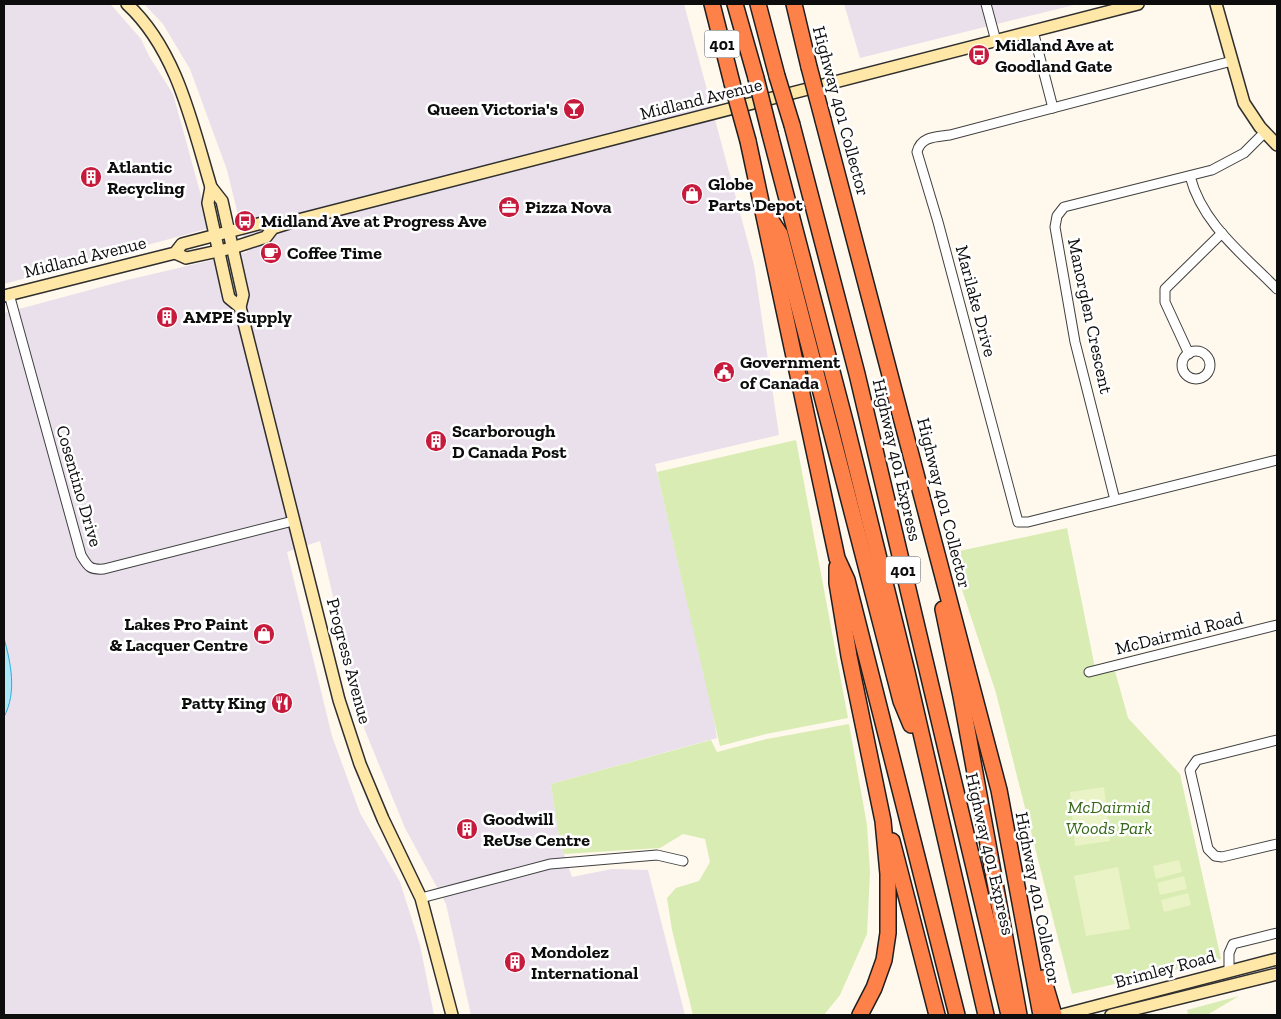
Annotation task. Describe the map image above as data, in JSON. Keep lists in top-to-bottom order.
{
  "streets": {
    "highway": ["401", "Highway 401 Collector", "Highway 401 Express"],
    "main road": ["Midland Avenue", "Progress Avenue", "Brimley Road"],
    "street": [
      "Marilake Drive",
      "Manorglen Crescent",
      "Cosentino Drive",
      "McDairmid Road"
    ]
  },
  "crossings": [
    ["Midland Avenue", "Cosentino Drive"],
    ["Midland Avenue", "Progress Avenue"],
    ["Marilake Drive", "Manorglen Crescent"],
    ["Cosentino Drive", "Progress Avenue"]
  ],
  "parks": ["McDairmid Woods Park"],
  "places": {
    "bus stop": ["Midland Ave at Goodland Gate", "Midland Ave at Progress Ave"],
    "bar": ["Queen Victoria's"],
    "building": [
      "Atlantic Recycling",
      "AMPE Supply",
      "Scarborough D Canada Post",
      "Goodwill ReUse Centre",
      "Mondolez International"
    ],
    "shop": ["Globe Parts Depot", "Lakes Pro Paint & Lacquer Centre"],
    "office": ["Pizza Nova"],
    "cafe": ["Coffee Time"],
    "public building": ["Government of Canada"],
    "restaurant": ["Patty King"]
  }
}
